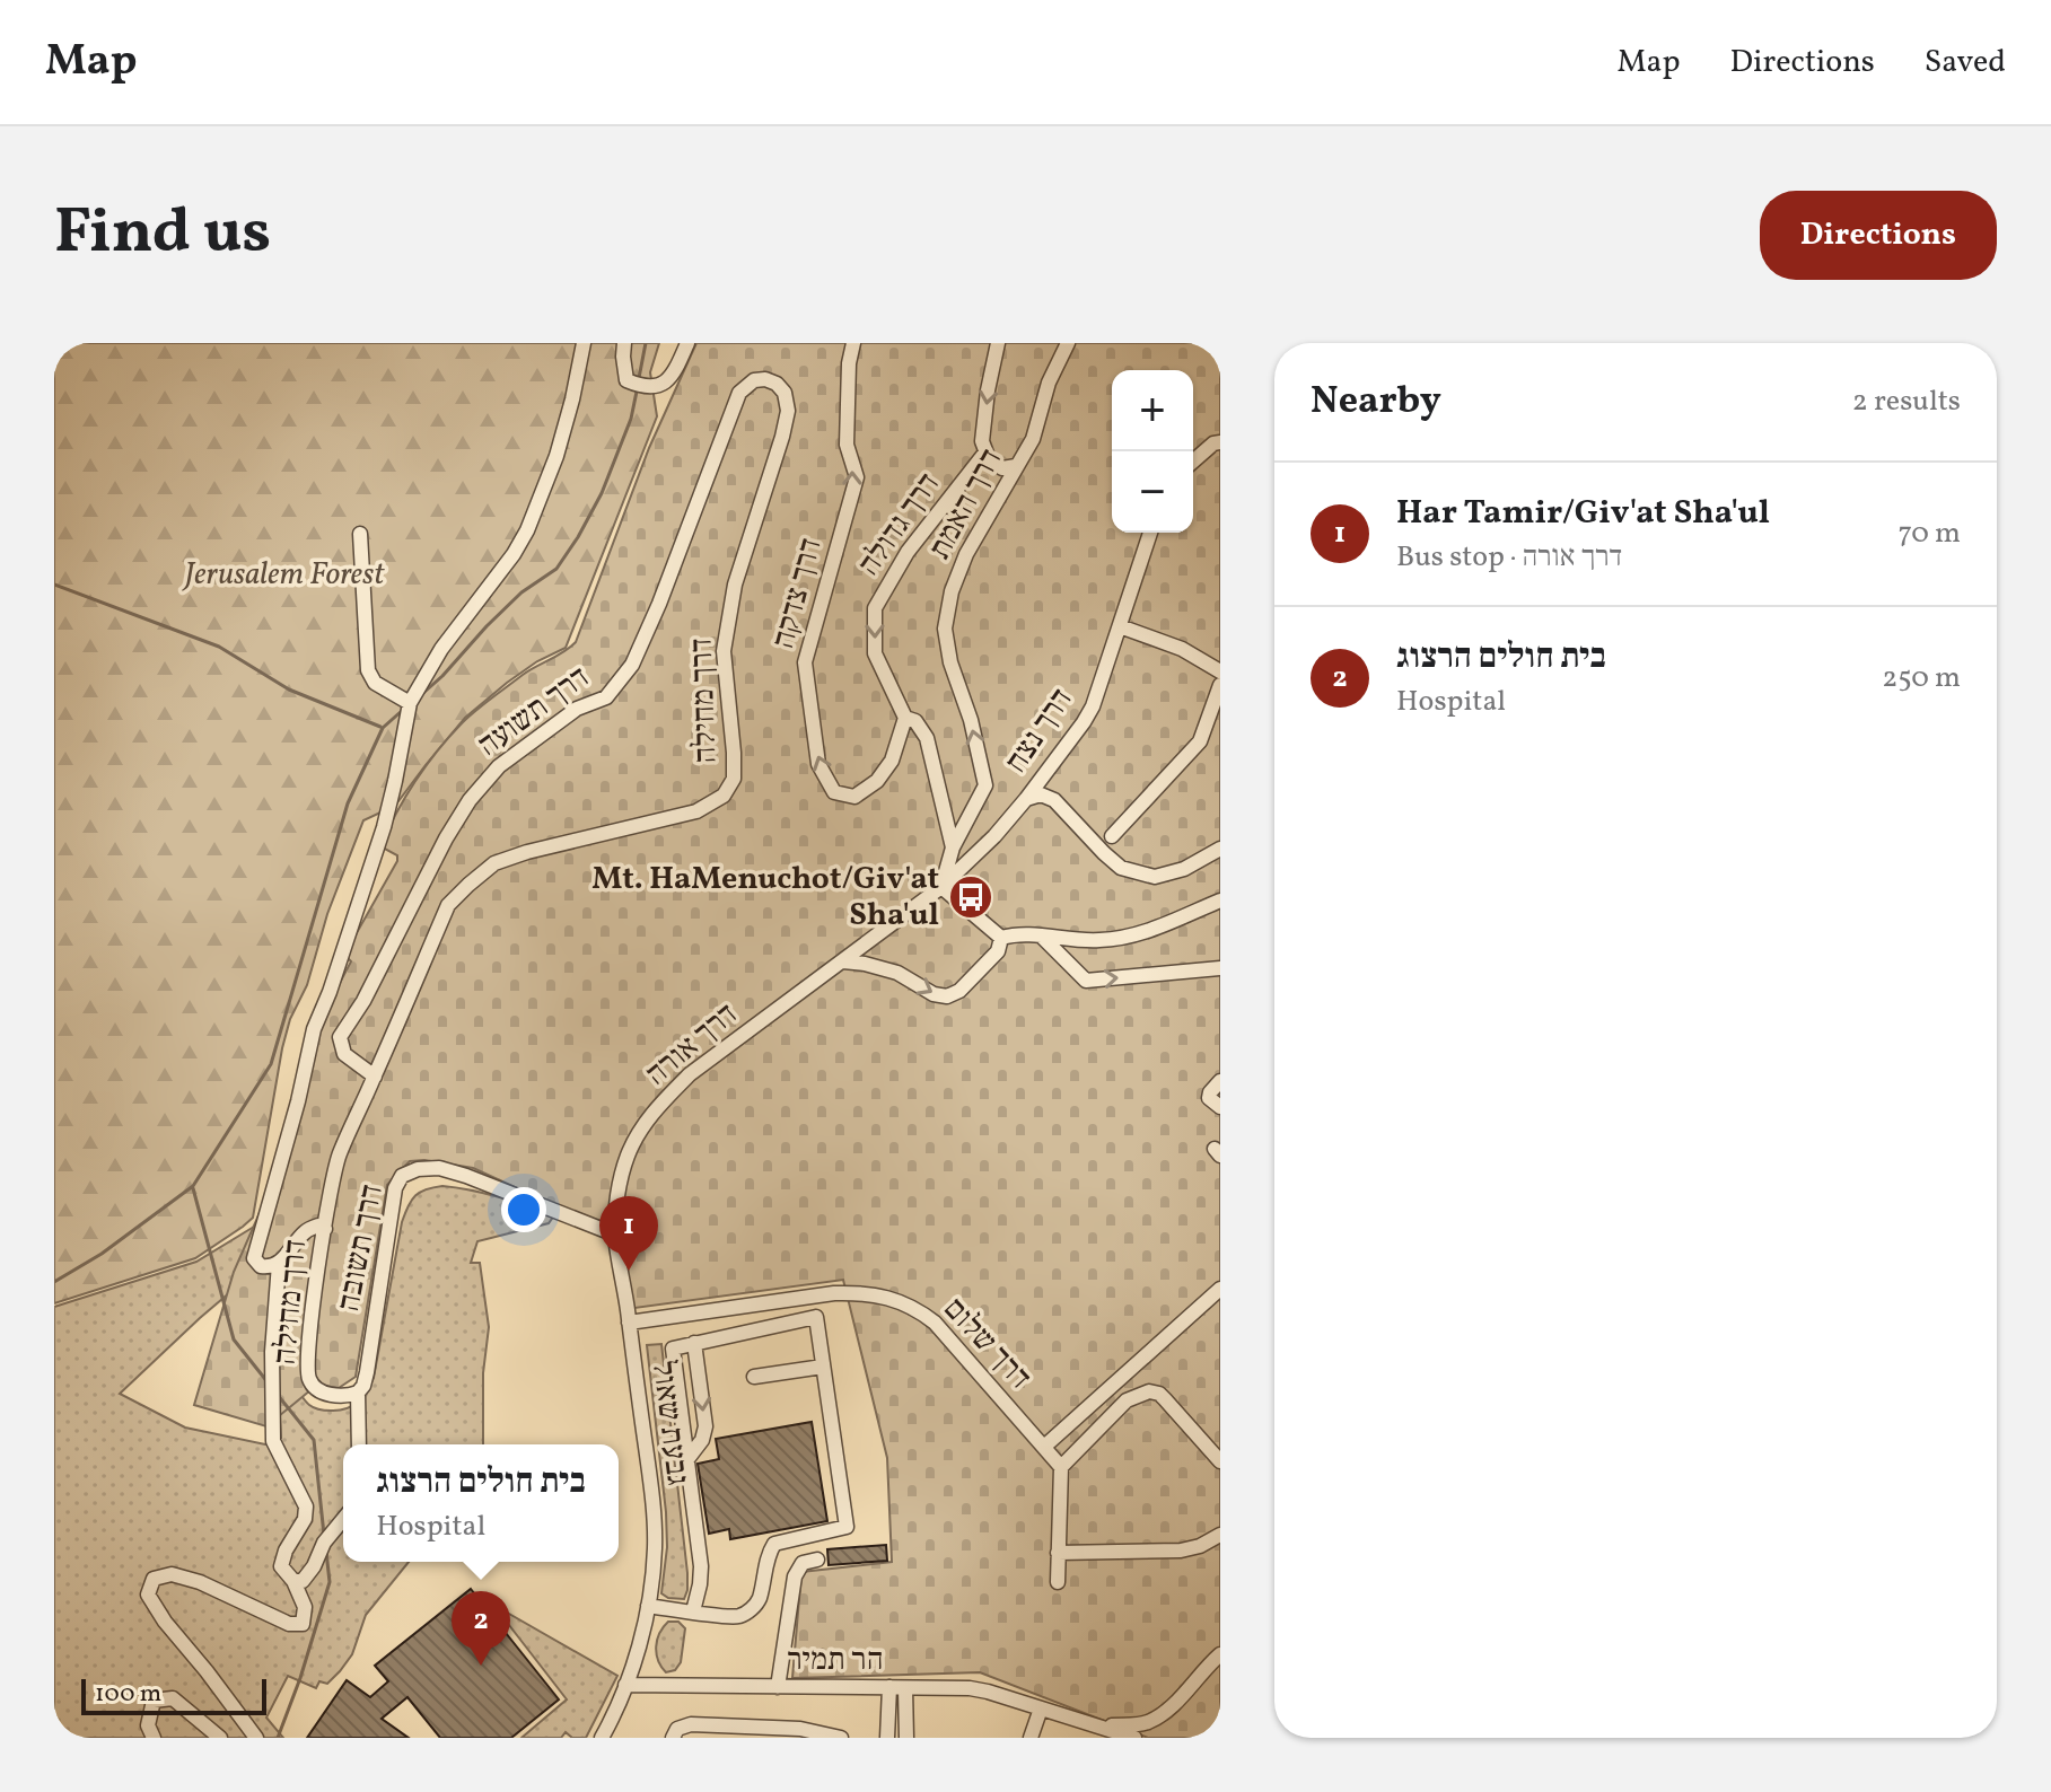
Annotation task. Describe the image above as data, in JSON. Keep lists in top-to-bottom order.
{
  "streets": {
    "street": [
      "דרך האמת",
      "דרך גדולה",
      "דרך צדקה",
      "דרך מחילה",
      "דרך תשועה",
      "דרך נצח",
      "דרך אורה",
      "דרך תשובה",
      "דרך שלום",
      "גבעת שאול",
      "הר תמיר"
    ]
  },
  "crossings": [
    ["דרך האמת", "דרך גדולה"],
    ["דרך גדולה", "דרך צדקה"],
    ["דרך גדולה", "דרך נצח"],
    ["דרך גדולה", "דרך אורה"],
    ["דרך מחילה", "דרך תשועה"],
    ["דרך מחילה", "דרך תשובה"],
    ["דרך נצח", "דרך אורה"],
    ["דרך אורה", "דרך תשובה"],
    ["דרך אורה", "דרך שלום"],
    ["דרך אורה", "גבעת שאול"],
    ["דרך שלום", "גבעת שאול"],
    ["גבעת שאול", "הר תמיר"]
  ],
  "one_way": ["דרך האמת", "דרך גדולה"],
  "parks": ["Jerusalem Forest"],
  "places": {
    "bus stop": ["Mt. HaMenuchot/Giv'at Sha'ul"]
  },
  "scale_bar": "100 m",
  "page": {
    "header": "Map",
    "nav": ["Map", "Directions", "Saved"],
    "title": "Find us",
    "buttons": "Directions",
    "heading": ["Nearby", "2 results"],
    "map_buttons": ["+", "−"],
    "list": [
      {
        "mark": "1",
        "name": "Har Tamir/Giv'at Sha'ul",
        "note": "Bus stop · דרך אורה",
        "value": "70 m"
      },
      {
        "mark": "2",
        "name": "בית חולים הרצוג",
        "note": "Hospital",
        "value": "250 m"
      }
    ],
    "pins": ["1", "2"],
    "popup": ["בית חולים הרצוג", "Hospital"],
    "scale": "100 m"
  }
}
